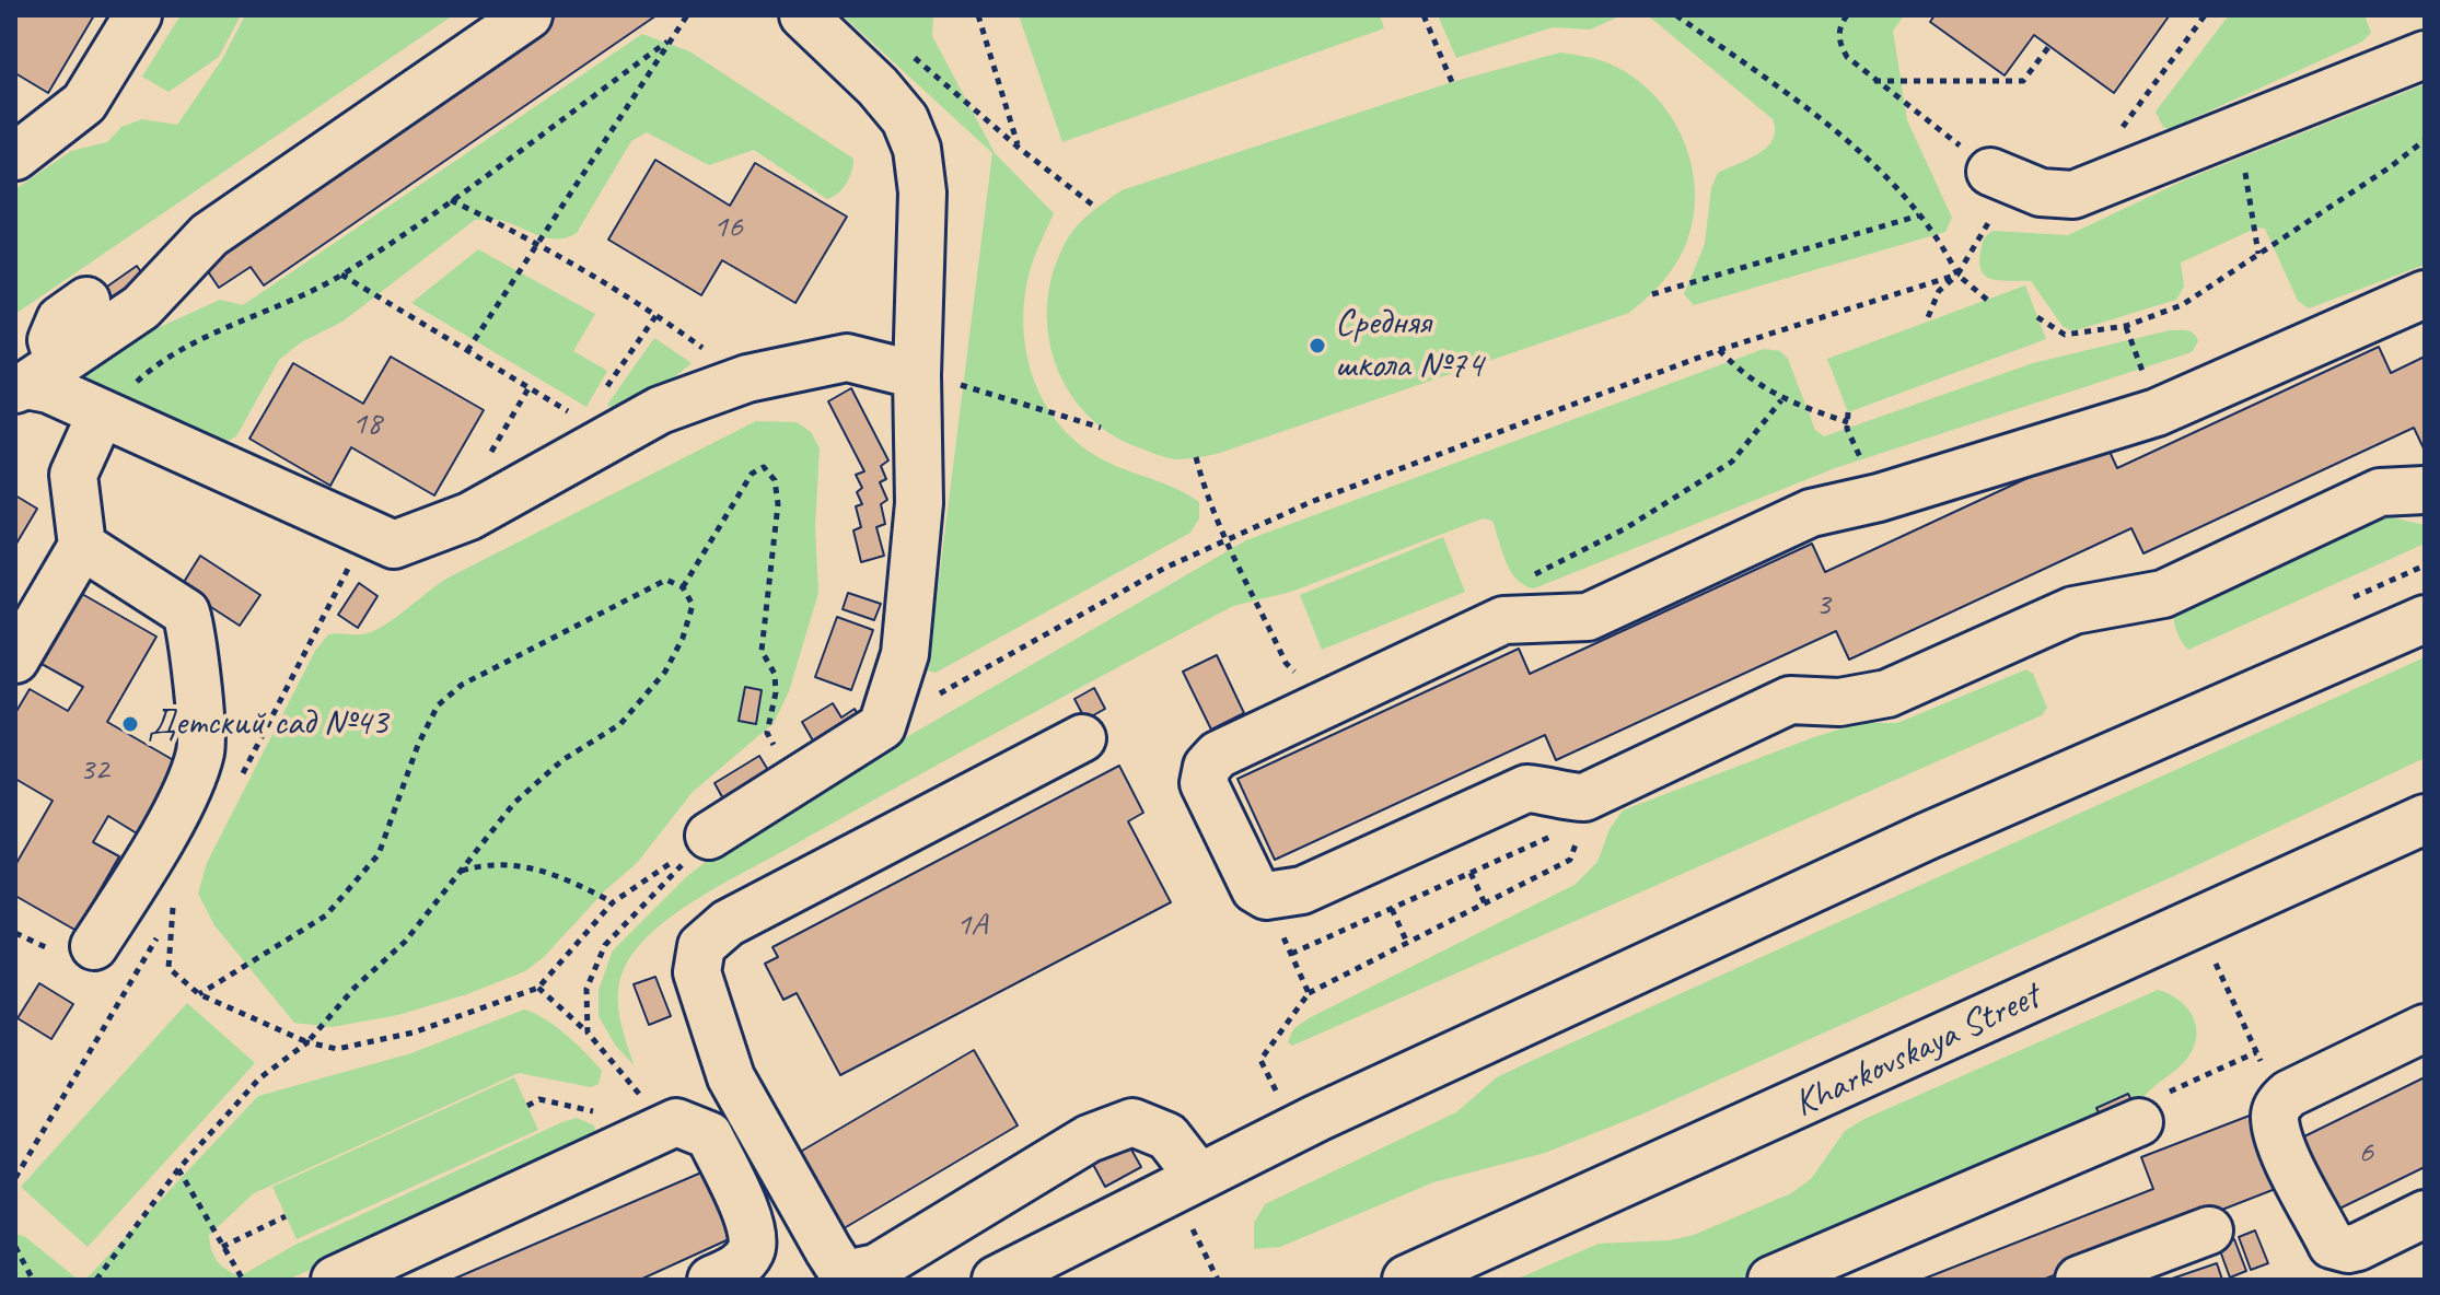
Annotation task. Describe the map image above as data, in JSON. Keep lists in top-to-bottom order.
{
  "streets": {
    "main road": ["Kharkovskaya Street"]
  },
  "places": ["Средняя школа №74", "Детский сад №43"],
  "house_numbers": [
    "16",
    "18",
    "3",
    "32",
    "1А",
    "6"
  ]
}
